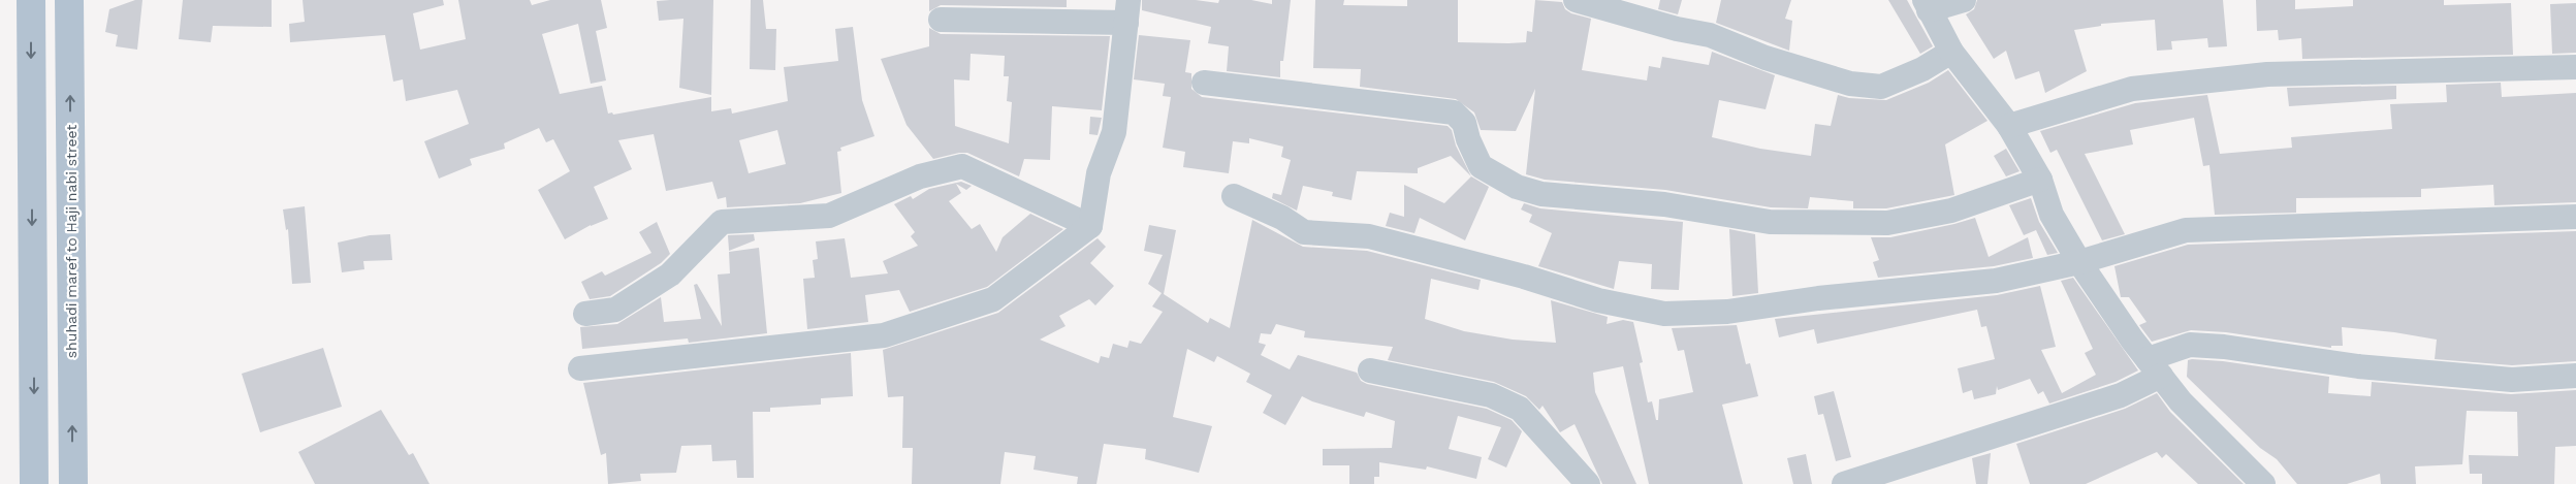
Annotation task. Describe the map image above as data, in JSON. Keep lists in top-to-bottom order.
{
  "streets": {
    "main road": ["shuhadi maref to Haji nabi street"]
  }
}
